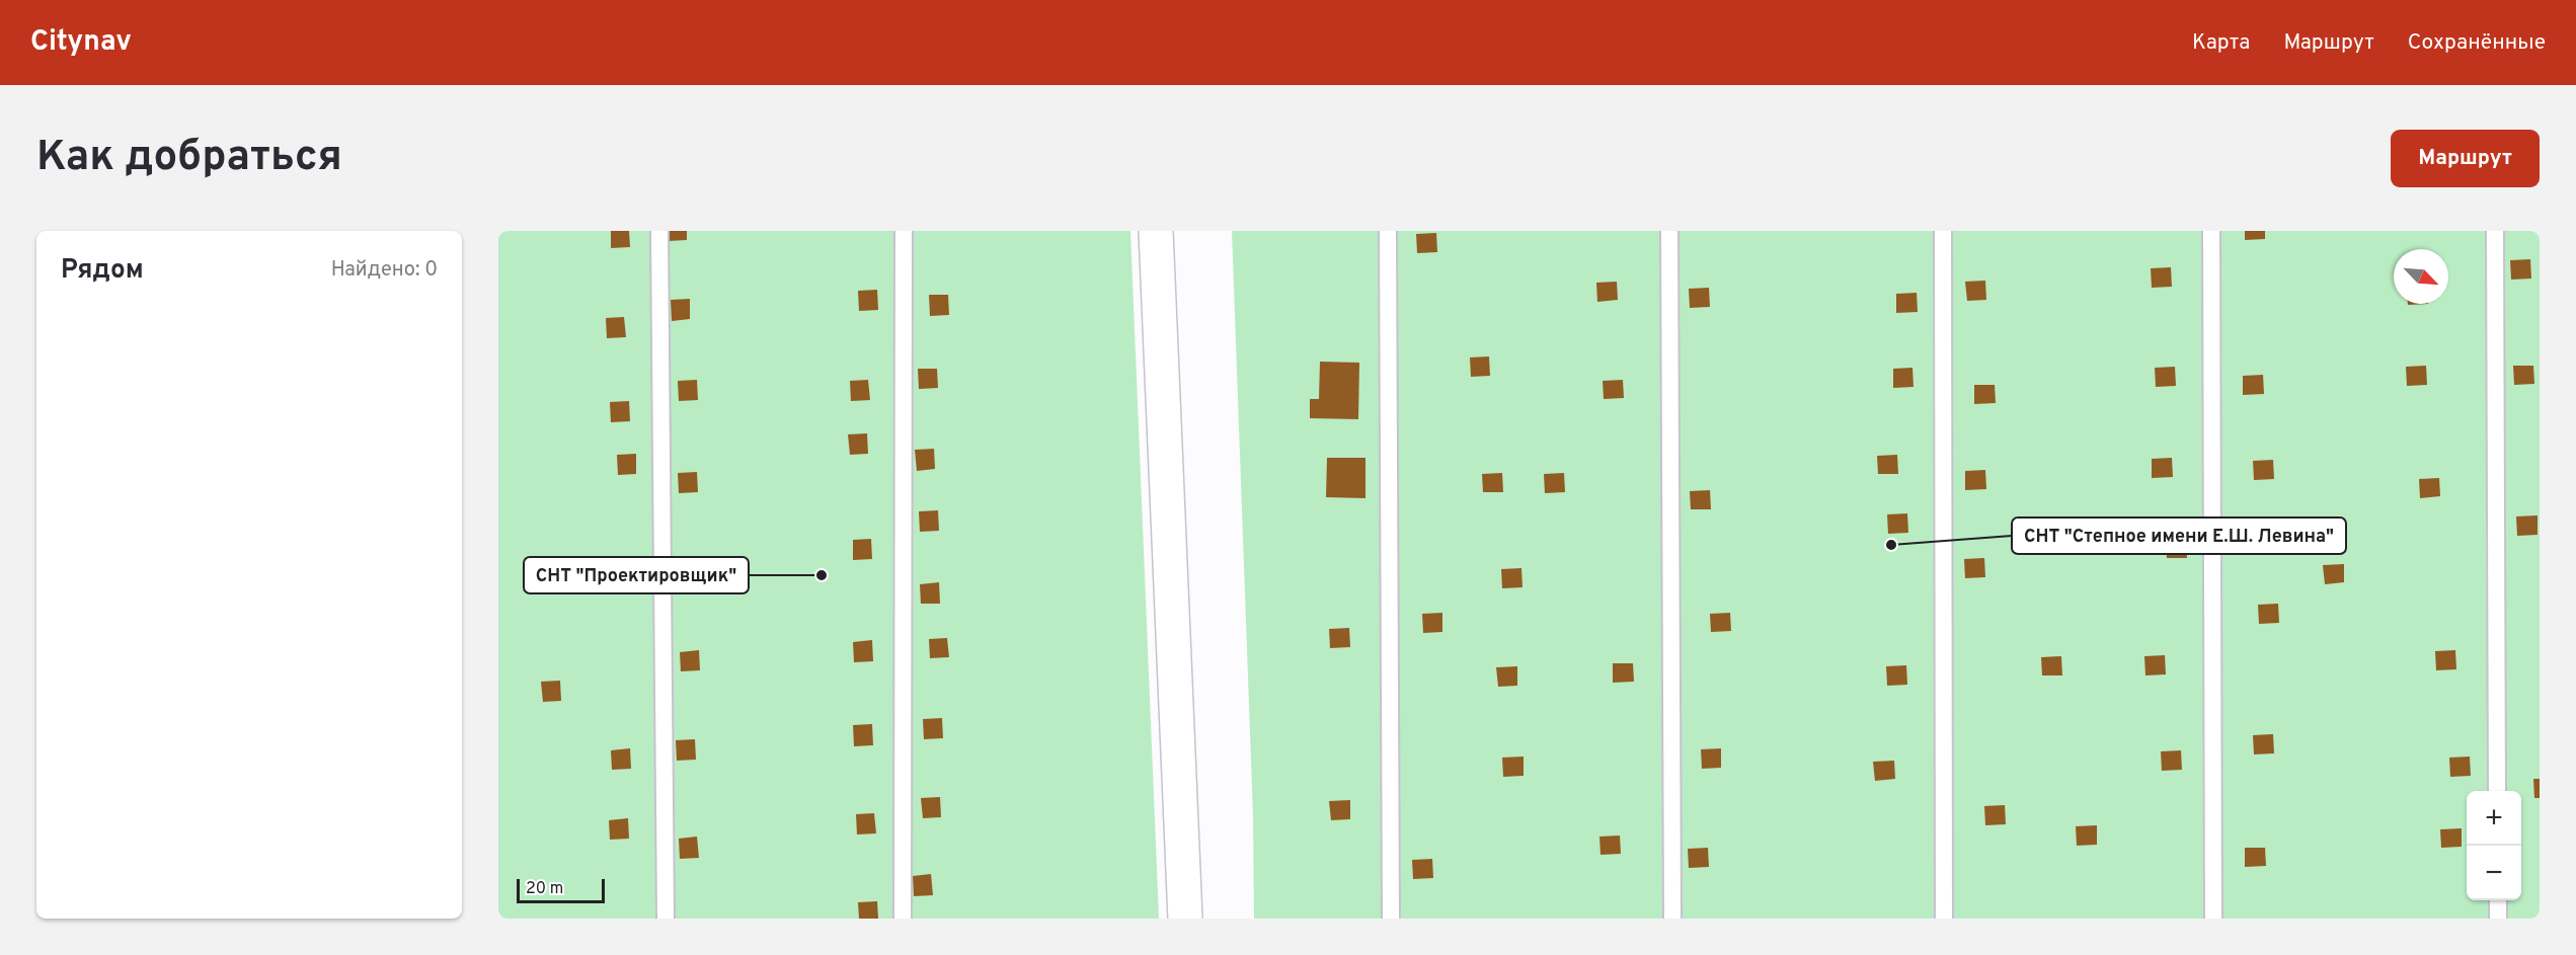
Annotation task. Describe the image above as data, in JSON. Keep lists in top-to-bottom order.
{
  "places": ["СНТ \"Степное имени Е.Ш. Левина\"", "СНТ \"Проектировщик\""],
  "scale_bar": "20 m",
  "north": "bottom right",
  "page": {
    "header": "Citynav",
    "nav": ["Карта", "Маршрут", "Сохранённые"],
    "buttons": "Маршрут",
    "title": "Как добраться",
    "heading": ["Рядом", "Найдено: 0"],
    "map_buttons": ["+", "−"],
    "scale": "20 m"
  }
}
